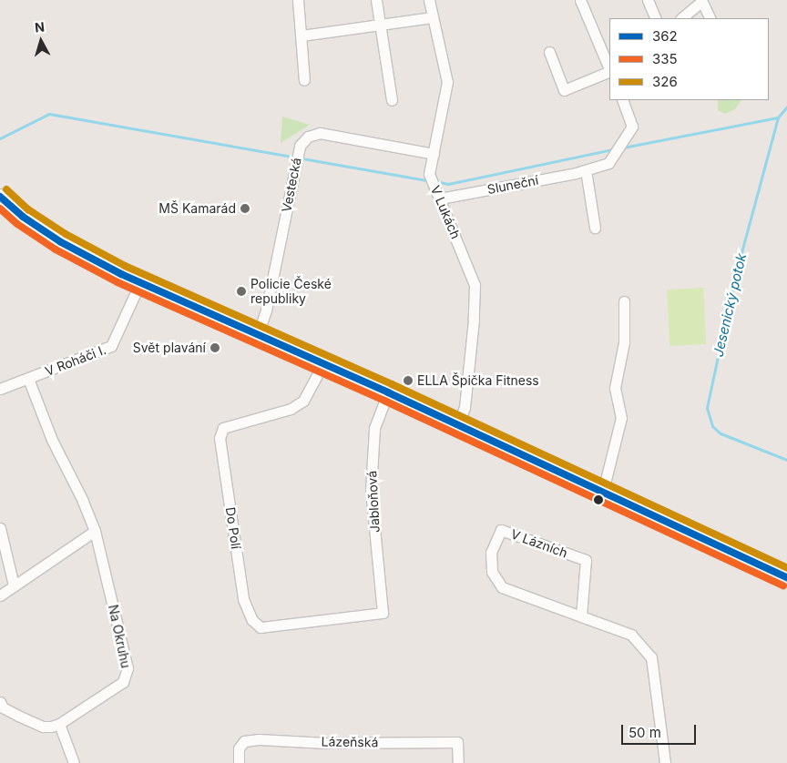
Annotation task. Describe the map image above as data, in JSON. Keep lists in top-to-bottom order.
{
  "streets": {
    "street": [
      "Vestecká",
      "Sluneční",
      "V Lukách",
      "V Roháči I.",
      "Jabloňová",
      "Do Polí",
      "V Lázních",
      "Na Okruhu",
      "Lázeňská"
    ]
  },
  "crossings": [
    ["Vestecká", "V Lukách"],
    ["Sluneční", "V Lukách"],
    ["V Roháči I.", "Na Okruhu"],
    ["Jabloňová", "Do Polí"]
  ],
  "water": ["Jesenický potok"],
  "places": [
    "MŠ Kamarád",
    "Policie České republiky",
    "Svět plavání",
    "ELLA Špička Fitness"
  ],
  "lines": ["transit line 326", "transit line 362", "transit line 335"],
  "legend": ["362", "335", "326"],
  "scale_bar": "50 m",
  "north": "top"
}
